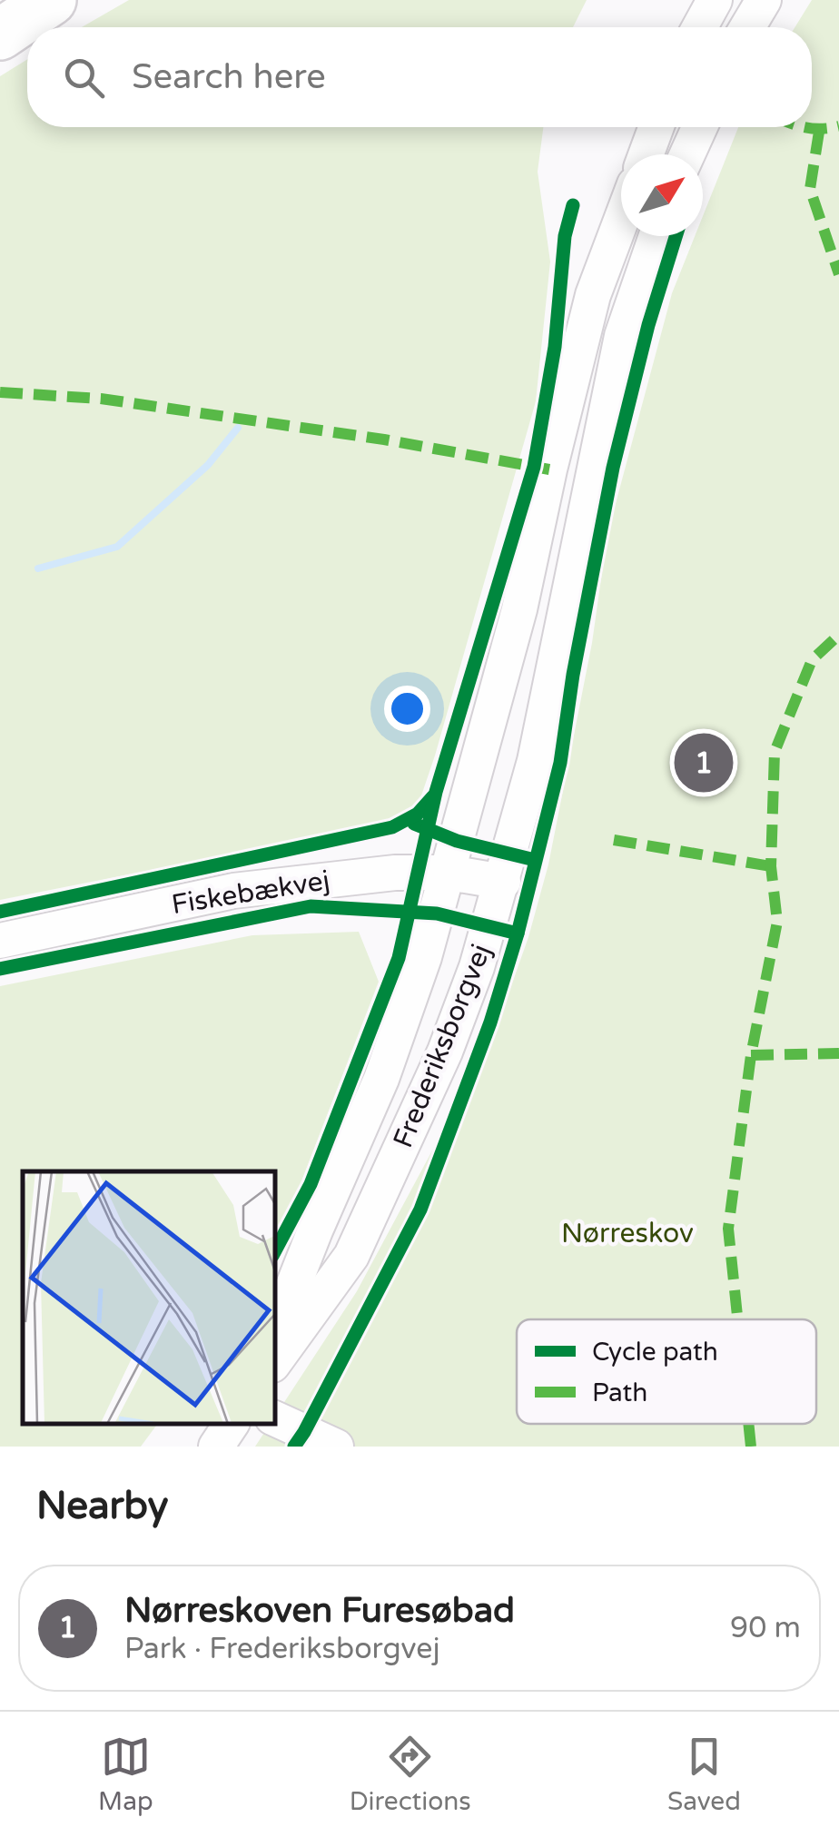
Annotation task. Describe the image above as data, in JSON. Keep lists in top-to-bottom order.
{
  "streets": {
    "street": ["Fiskebækvej", "Frederiksborgvej"]
  },
  "crossings": [
    ["Fiskebækvej", "Frederiksborgvej"]
  ],
  "parks": ["Nørreskov"],
  "legend": ["Cycle path", "Path"],
  "north": "top right",
  "page": {
    "search": "Search here",
    "pins": "1",
    "heading": "Nearby",
    "list": [
      {
        "mark": "1",
        "name": "Nørreskoven Furesøbad",
        "note": "Park · Frederiksborgvej",
        "value": "90 m"
      }
    ],
    "nav": ["Map", "Directions", "Saved"]
  }
}
